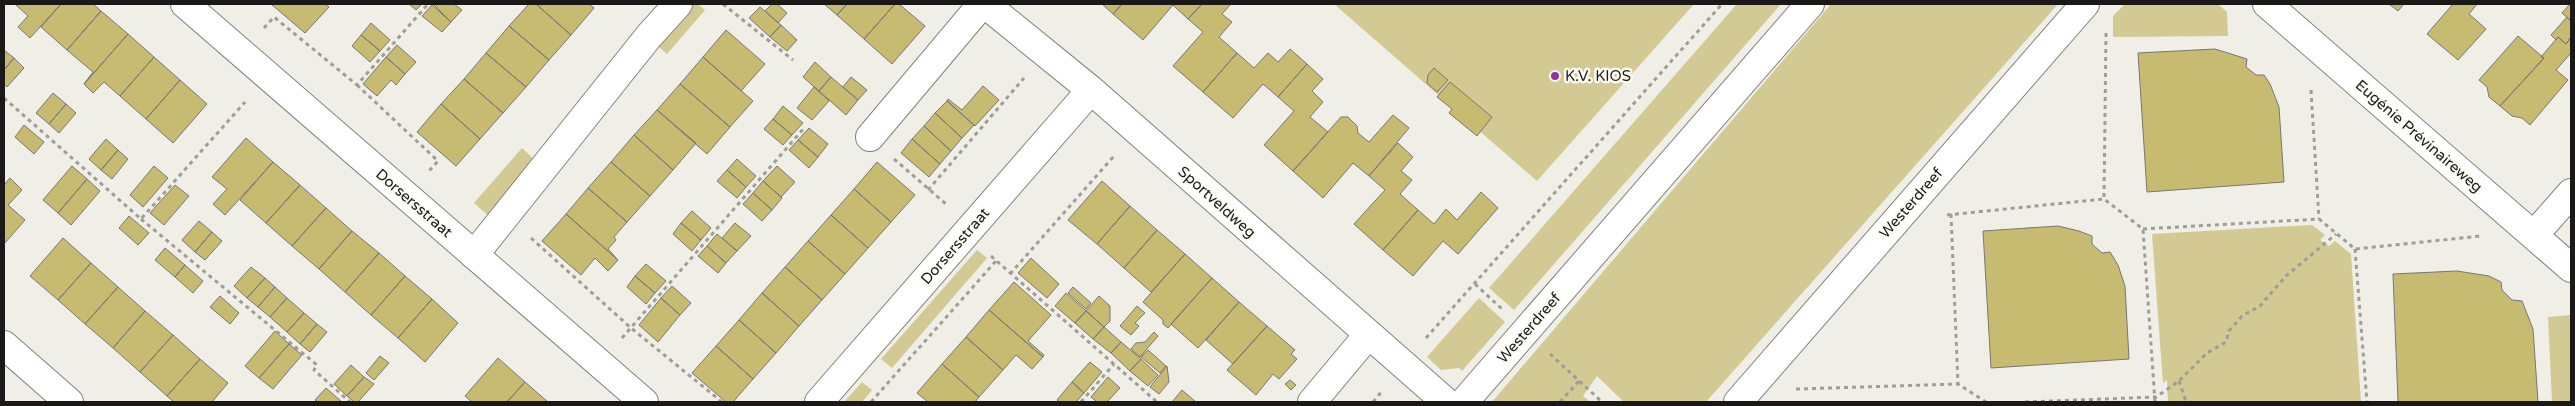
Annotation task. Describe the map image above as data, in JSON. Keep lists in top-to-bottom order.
{
  "streets": {
    "street": [
      "Eugénie Prévinaireweg",
      "Sportveldweg",
      "Dorsersstraat",
      "Westerdreef"
    ]
  },
  "crossings": [
    ["Sportveldweg", "Dorsersstraat"]
  ],
  "places": ["K.V. KIOS"]
}
